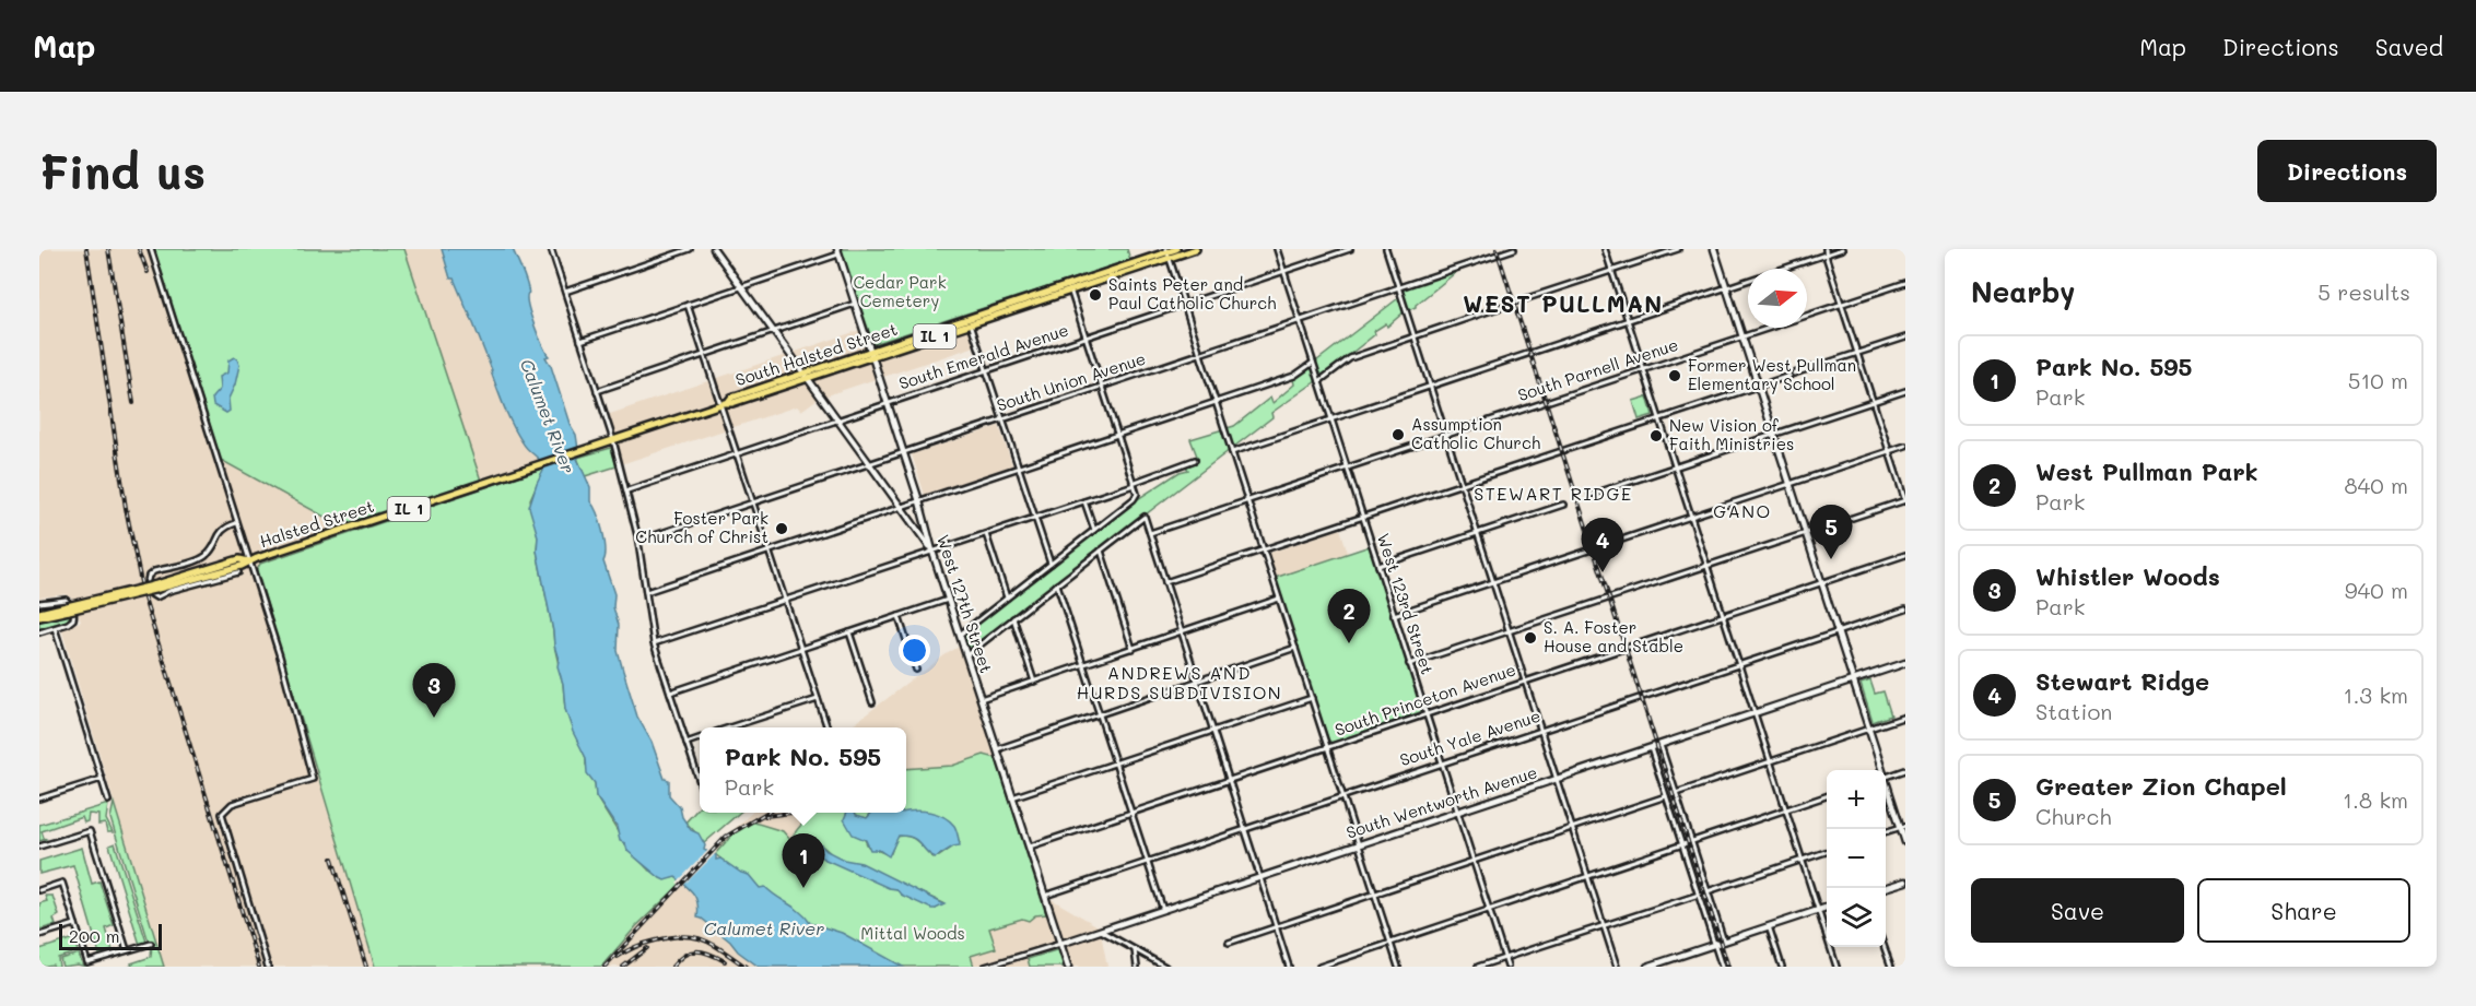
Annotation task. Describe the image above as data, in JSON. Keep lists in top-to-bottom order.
{
  "streets": {
    "main road": ["IL 1", "South Halsted Street", "Halsted Street"],
    "street": [
      "South Emerald Avenue",
      "South Parnell Avenue",
      "South Union Avenue",
      "West 127th Street",
      "West 123rd Street",
      "South Princeton Avenue",
      "South Yale Avenue",
      "South Wentworth Avenue"
    ]
  },
  "crossings": [
    ["South Halsted Street", "Halsted Street"],
    ["South Halsted Street", "West 127th Street"],
    ["South Emerald Avenue", "West 127th Street"],
    ["South Emerald Avenue", "West 123rd Street"],
    ["South Parnell Avenue", "West 123rd Street"],
    ["South Union Avenue", "West 127th Street"],
    ["South Union Avenue", "West 123rd Street"],
    ["West 127th Street", "South Princeton Avenue"],
    ["West 127th Street", "South Yale Avenue"],
    ["West 127th Street", "South Wentworth Avenue"],
    ["West 123rd Street", "South Princeton Avenue"],
    ["West 123rd Street", "South Yale Avenue"],
    ["West 123rd Street", "South Wentworth Avenue"]
  ],
  "districts": [
    "WEST PULLMAN",
    "STEWART RIDGE",
    "GANO",
    "ANDREWS AND HURDS SUBDIVISION"
  ],
  "water": ["Calumet River"],
  "parks": ["Cedar Park Cemetery", "Mittal Woods"],
  "places": [
    "Saints Peter and Paul Catholic Church",
    "Former West Pullman Elementary School",
    "Assumption Catholic Church",
    "New Vision of Faith Ministries",
    "Foster Park Church of Christ",
    "S. A. Foster House and Stable"
  ],
  "scale_bar": "200 m",
  "north": "right",
  "page": {
    "header": "Map",
    "nav": ["Map", "Directions", "Saved"],
    "buttons": [
      "Directions",
      ["Save", "Share"]
    ],
    "title": "Find us",
    "heading": ["Nearby", "5 results"],
    "list": [
      {
        "mark": "1",
        "name": "Park No. 595",
        "note": "Park",
        "value": "510 m"
      },
      {
        "mark": "2",
        "name": "West Pullman Park",
        "note": "Park",
        "value": "840 m"
      },
      {
        "mark": "3",
        "name": "Whistler Woods",
        "note": "Park",
        "value": "940 m"
      },
      {
        "mark": "4",
        "name": "Stewart Ridge",
        "note": "Station",
        "value": "1.3 km"
      },
      {
        "mark": "5",
        "name": "Greater Zion Chapel",
        "note": "Church",
        "value": "1.8 km"
      }
    ],
    "pins": [
      "5",
      "4",
      "2",
      "3",
      "1"
    ],
    "popup": ["Park No. 595", "Park"],
    "map_buttons": ["+", "−"],
    "scale": "200 m"
  }
}
